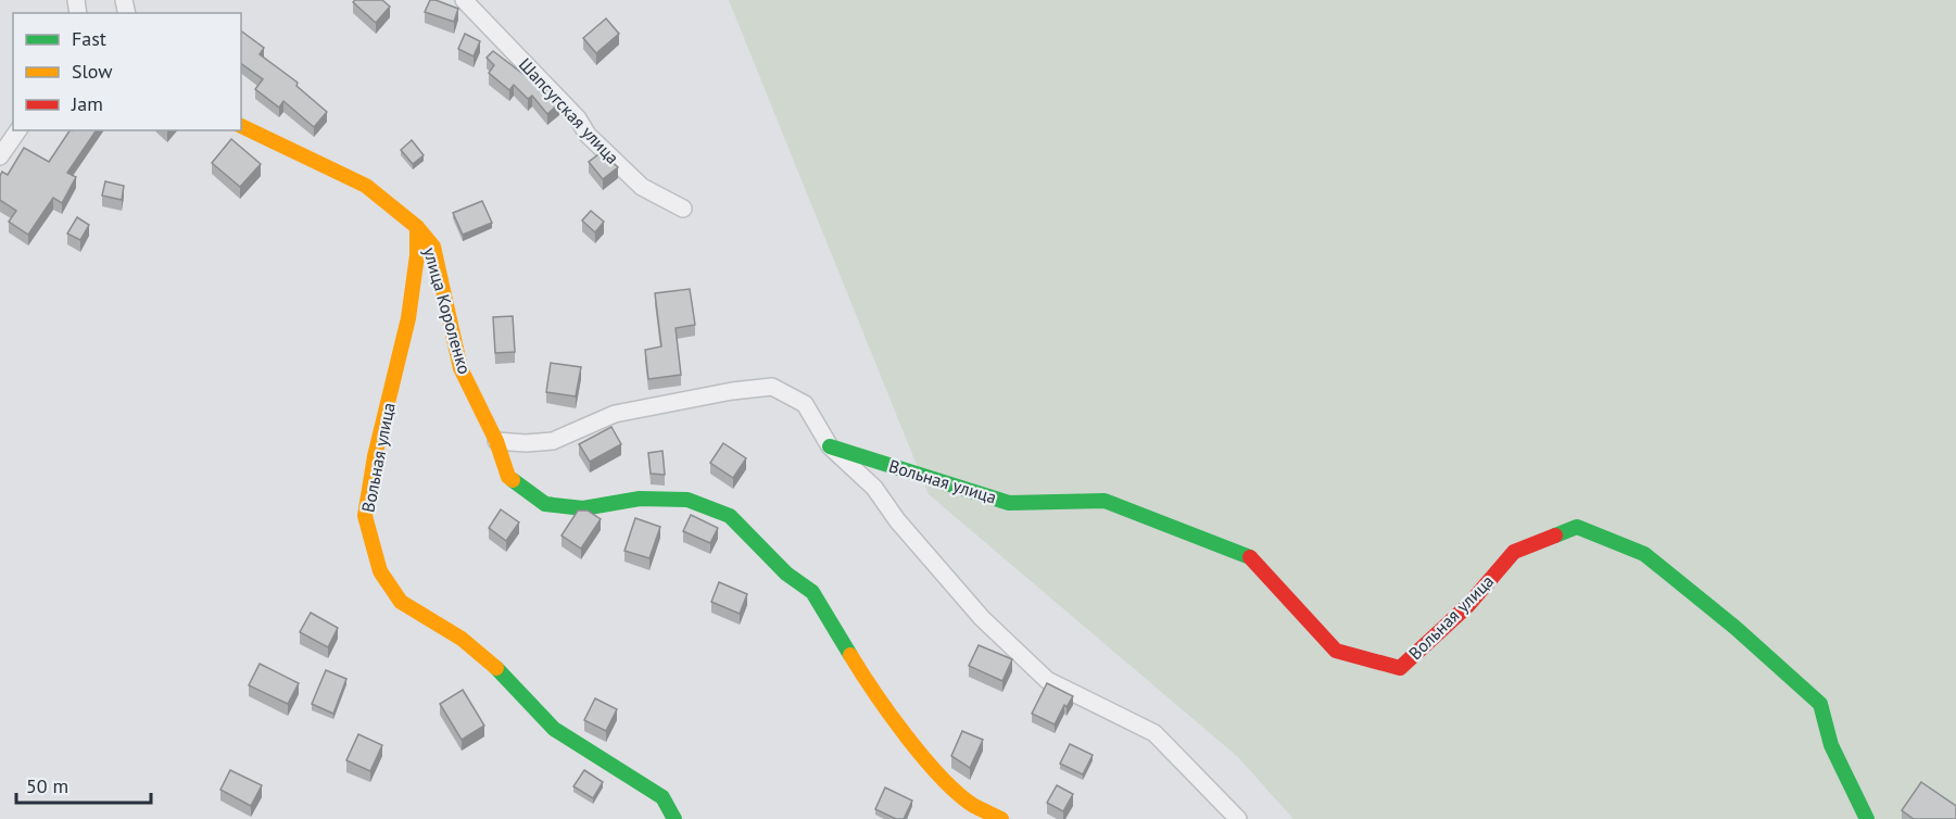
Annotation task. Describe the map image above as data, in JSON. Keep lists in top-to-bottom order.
{
  "streets": {
    "street": ["Шапсугская улица", "улица Короленко", "Вольная улица"]
  },
  "crossings": [
    ["улица Короленко", "Вольная улица"]
  ],
  "legend": ["Fast", "Slow", "Jam"],
  "scale_bar": "50 m"
}
